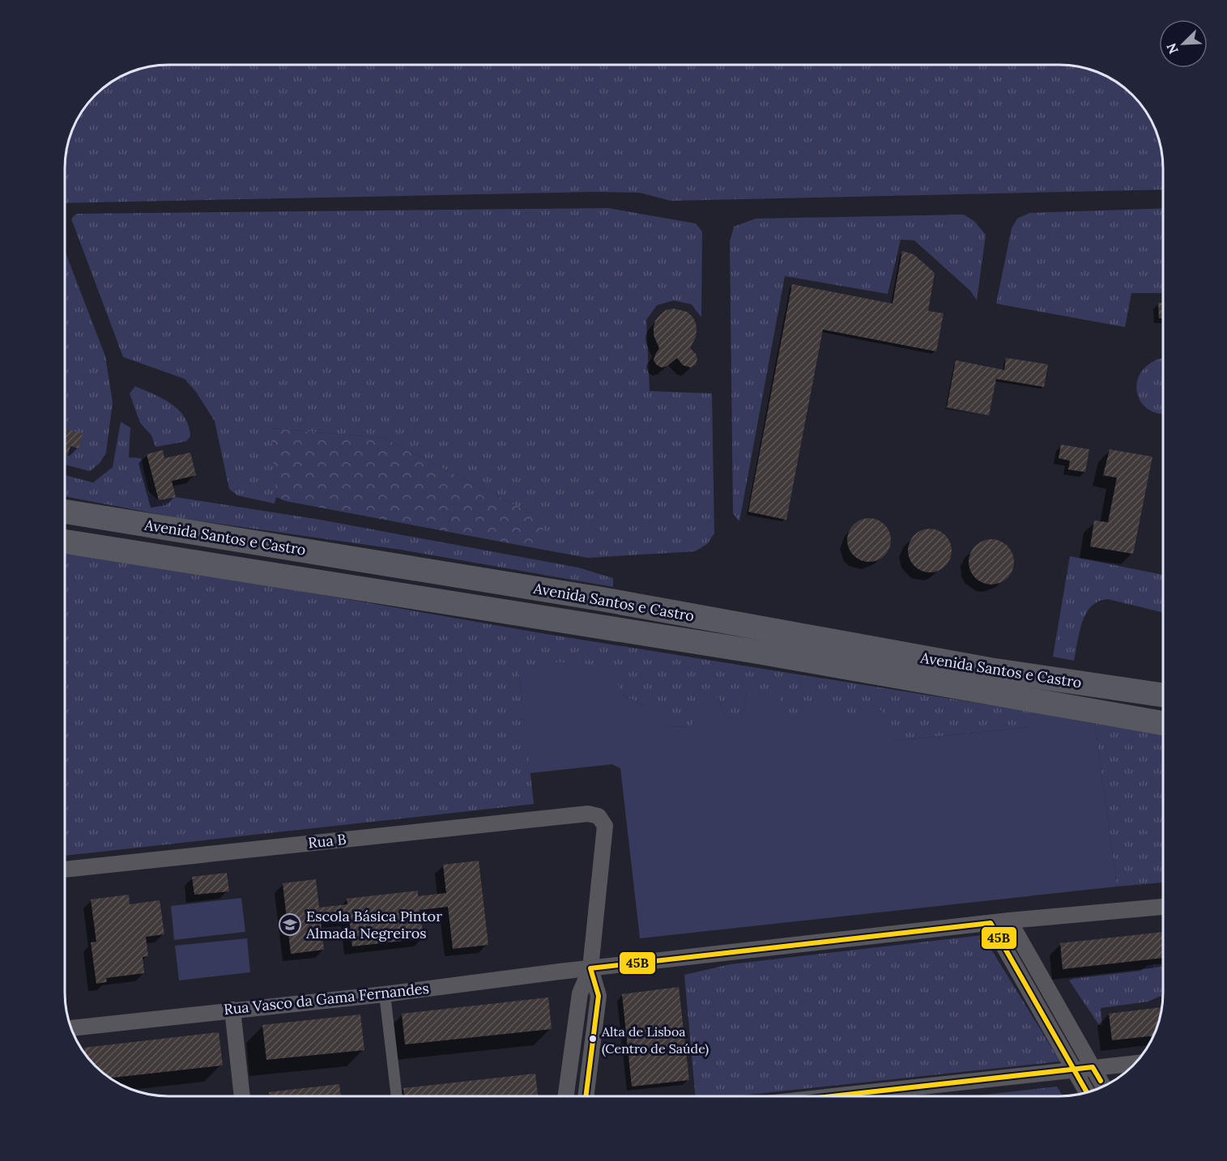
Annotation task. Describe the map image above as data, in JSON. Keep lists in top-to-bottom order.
{
  "streets": {
    "main road": ["Avenida Santos e Castro"],
    "street": ["Rua B", "Rua Vasco da Gama Fernandes"]
  },
  "crossings": [
    ["Rua B", "Rua Vasco da Gama Fernandes"]
  ],
  "places": {
    "school or university": ["Escola Básica Pintor Almada Negreiros"],
    "other": ["Alta de Lisboa (Centro de Saúde)"]
  },
  "lines": ["transit line 45B"],
  "north": "bottom left"
}
